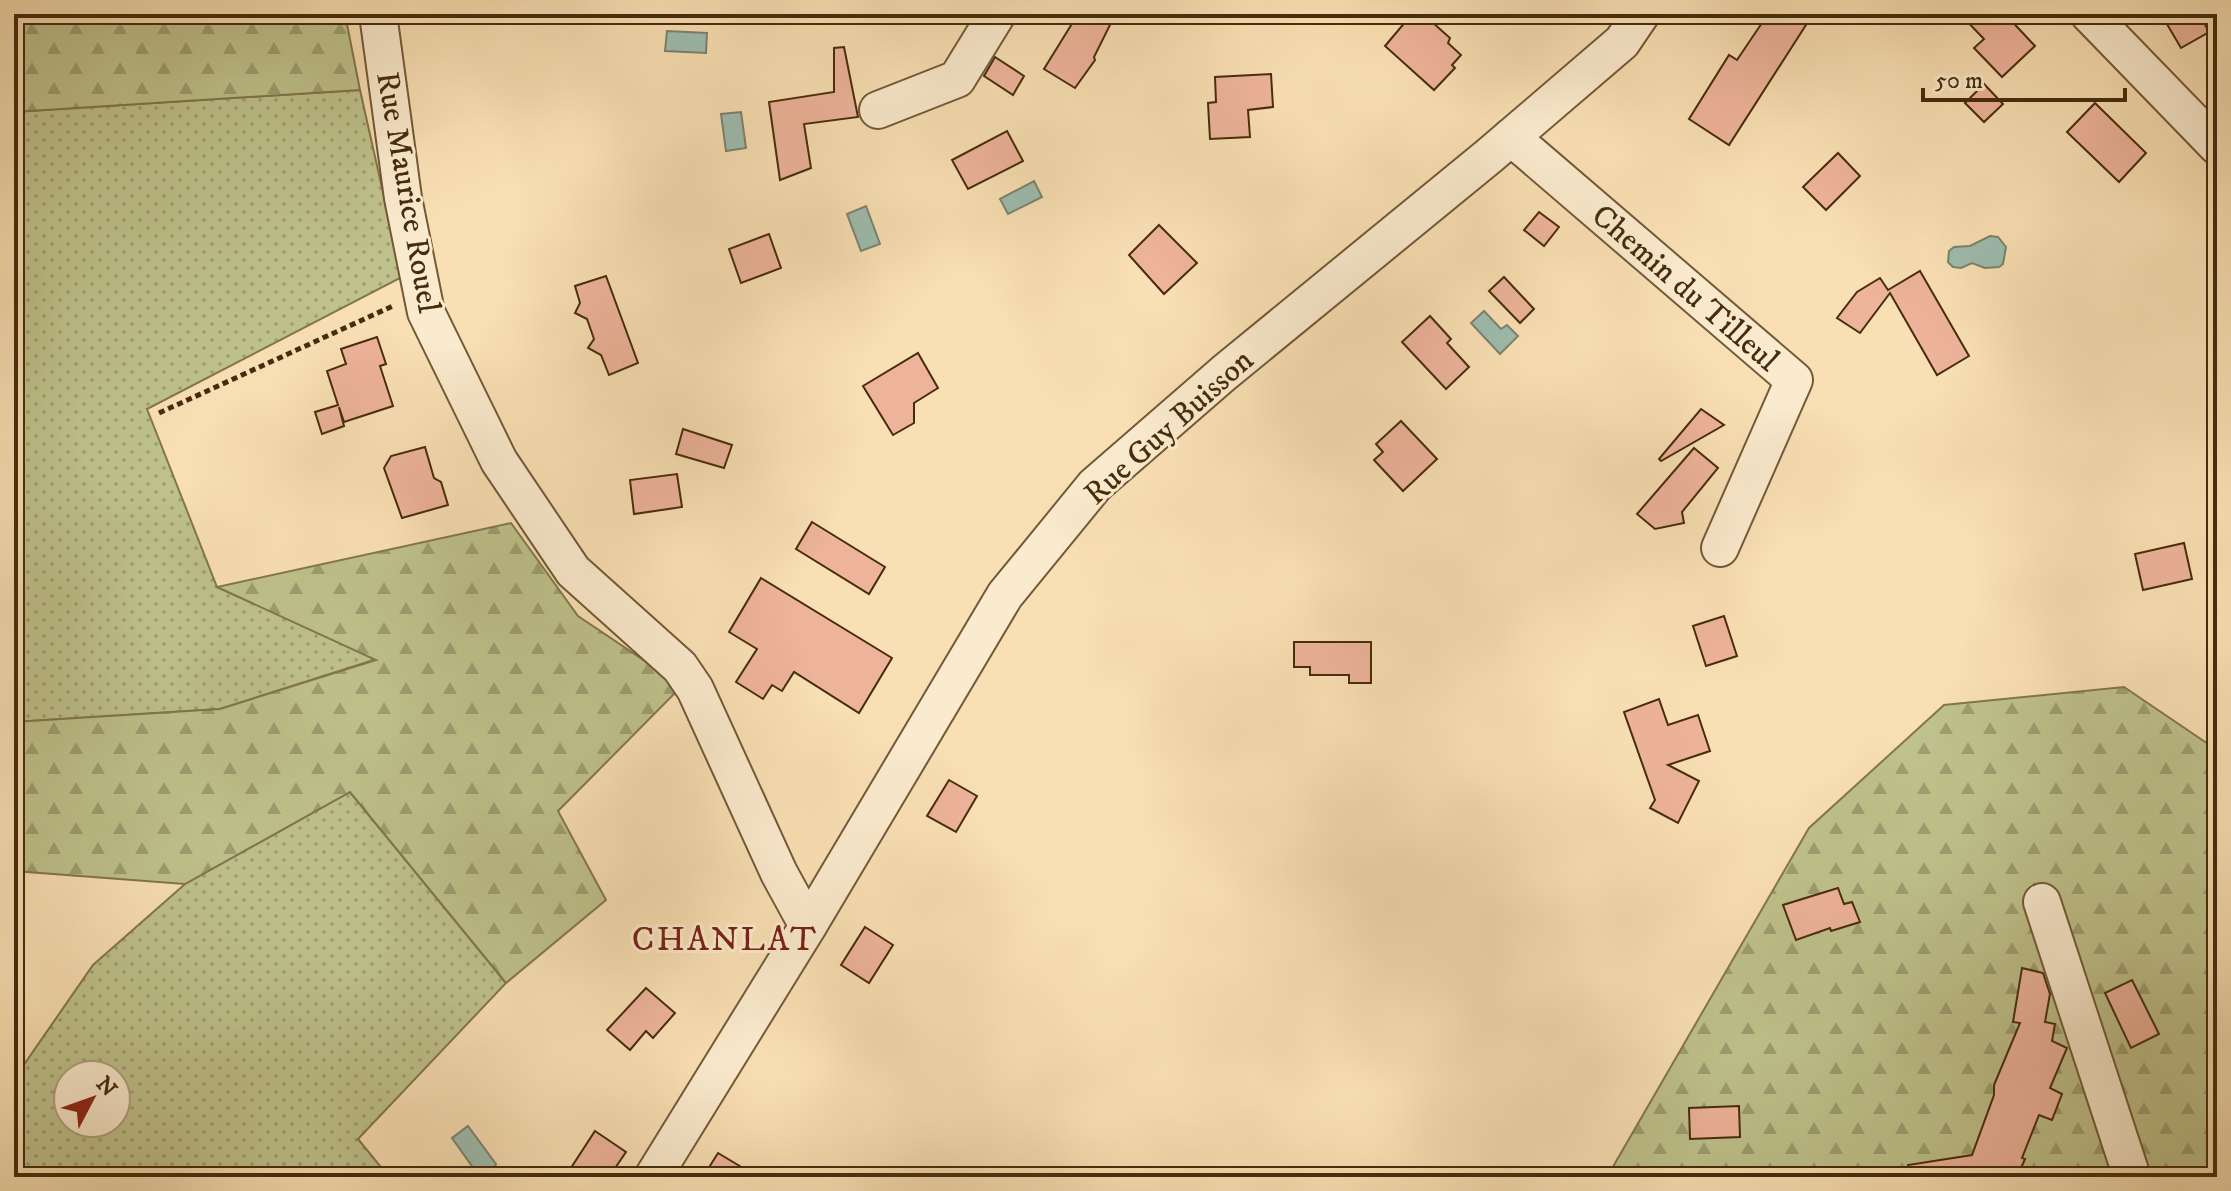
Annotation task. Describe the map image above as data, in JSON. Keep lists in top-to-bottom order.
{
  "streets": {
    "street": ["Rue Maurice Rouel", "Chemin du Tilleul", "Rue Guy Buisson"]
  },
  "crossings": [
    ["Rue Maurice Rouel", "Rue Guy Buisson"],
    ["Chemin du Tilleul", "Rue Guy Buisson"]
  ],
  "districts": ["CHANLAT"],
  "scale_bar": "50 m",
  "north": "top right"
}
